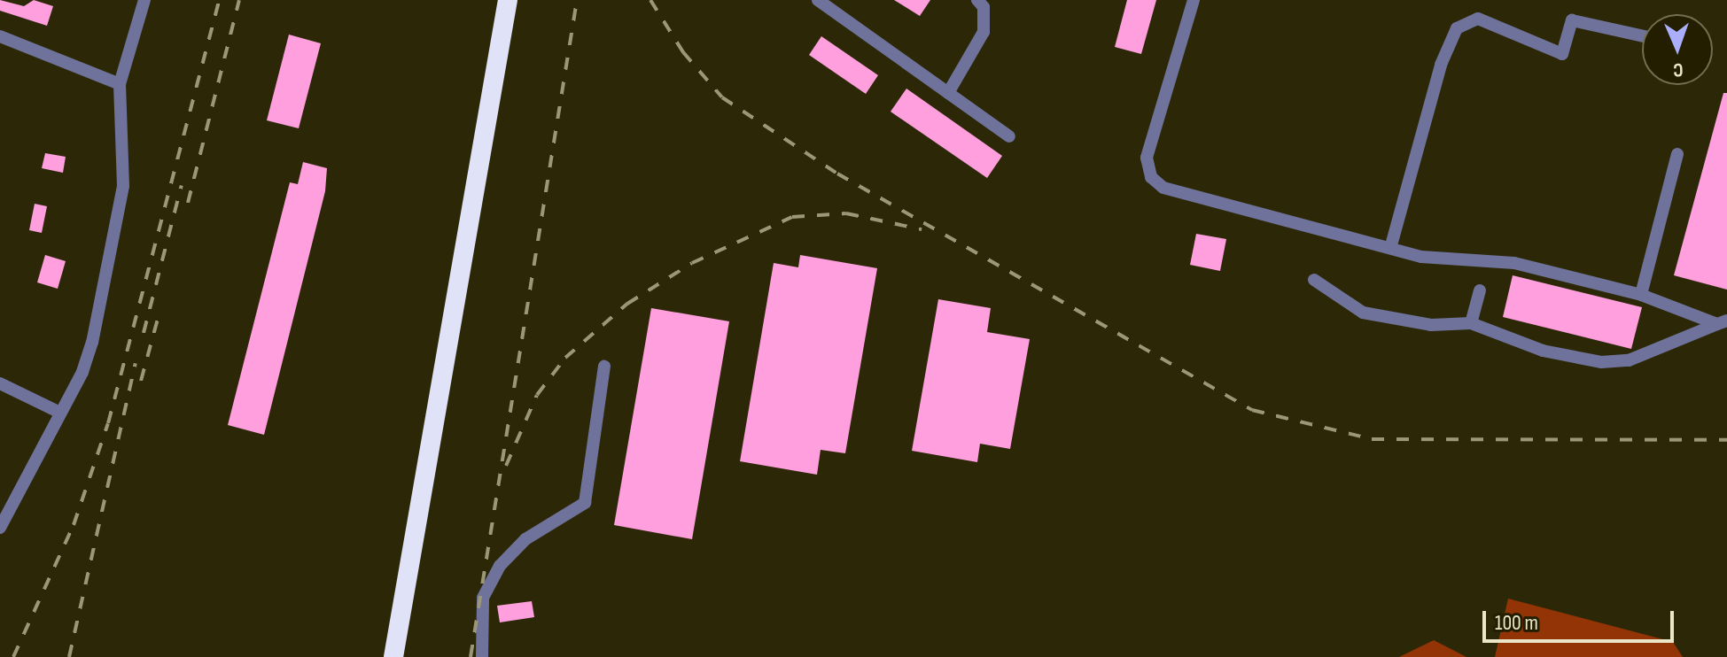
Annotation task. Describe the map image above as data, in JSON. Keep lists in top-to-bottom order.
{
  "scale_bar": "100 m",
  "north": "bottom"
}
